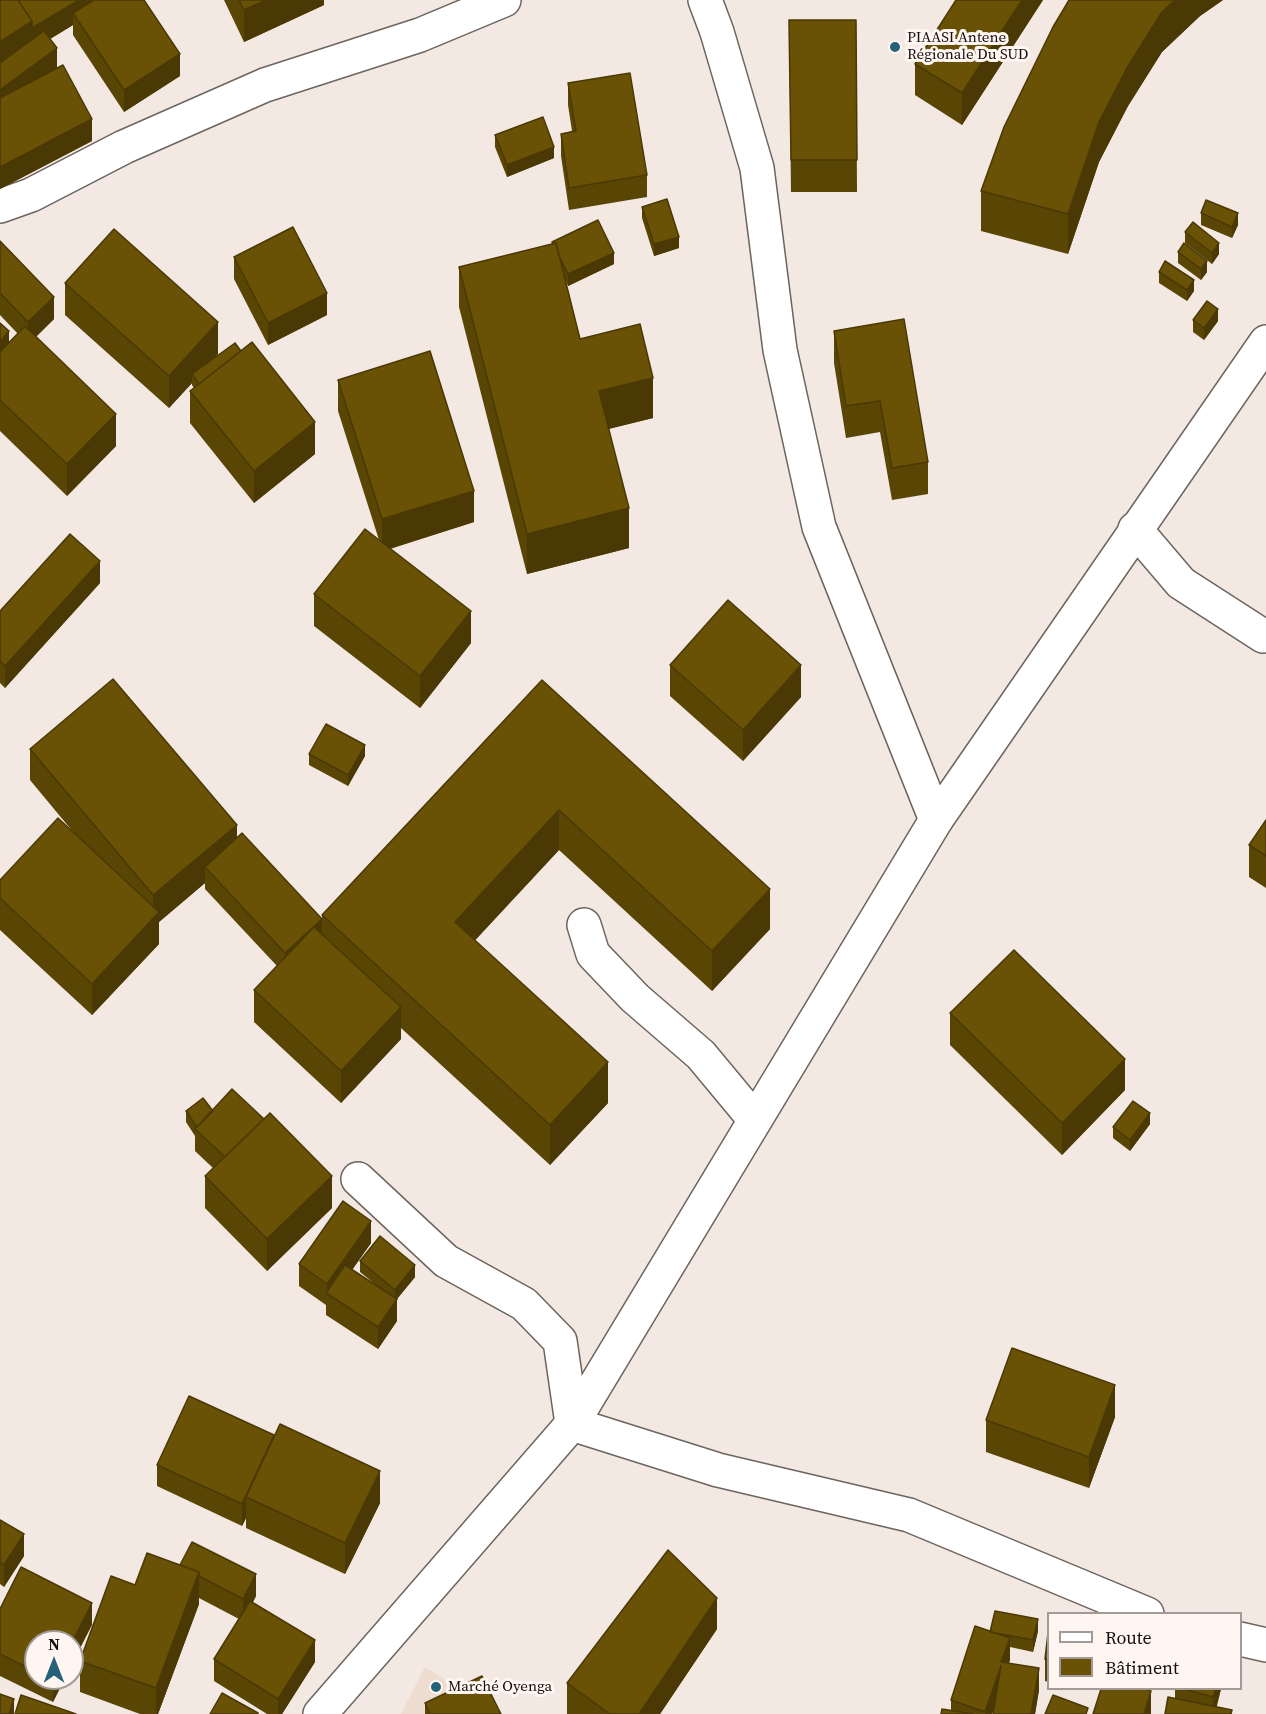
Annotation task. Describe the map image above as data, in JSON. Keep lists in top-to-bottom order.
{
  "places": ["PIAASI Antene Régionale Du SUD", "Marché Oyenga"],
  "legend": ["Route", "Bâtiment"],
  "north": "top"
}
